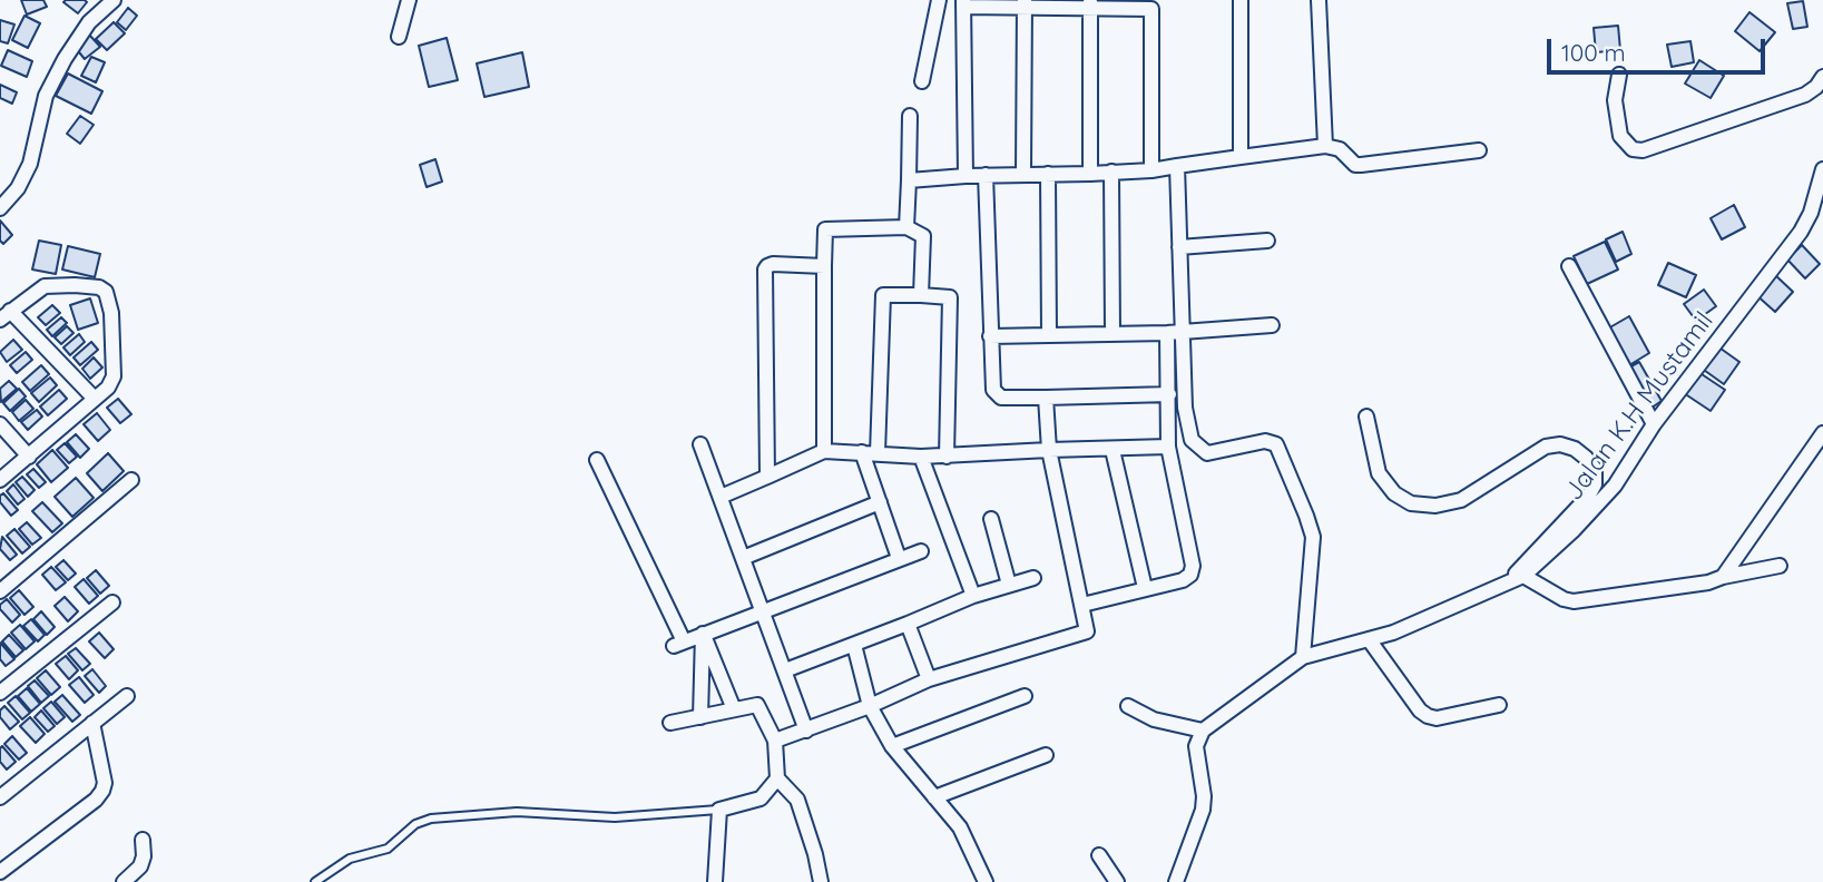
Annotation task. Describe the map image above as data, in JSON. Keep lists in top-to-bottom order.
{
  "streets": {
    "street": ["Jalan K.H Mustamil"]
  },
  "scale_bar": "100 m"
}
